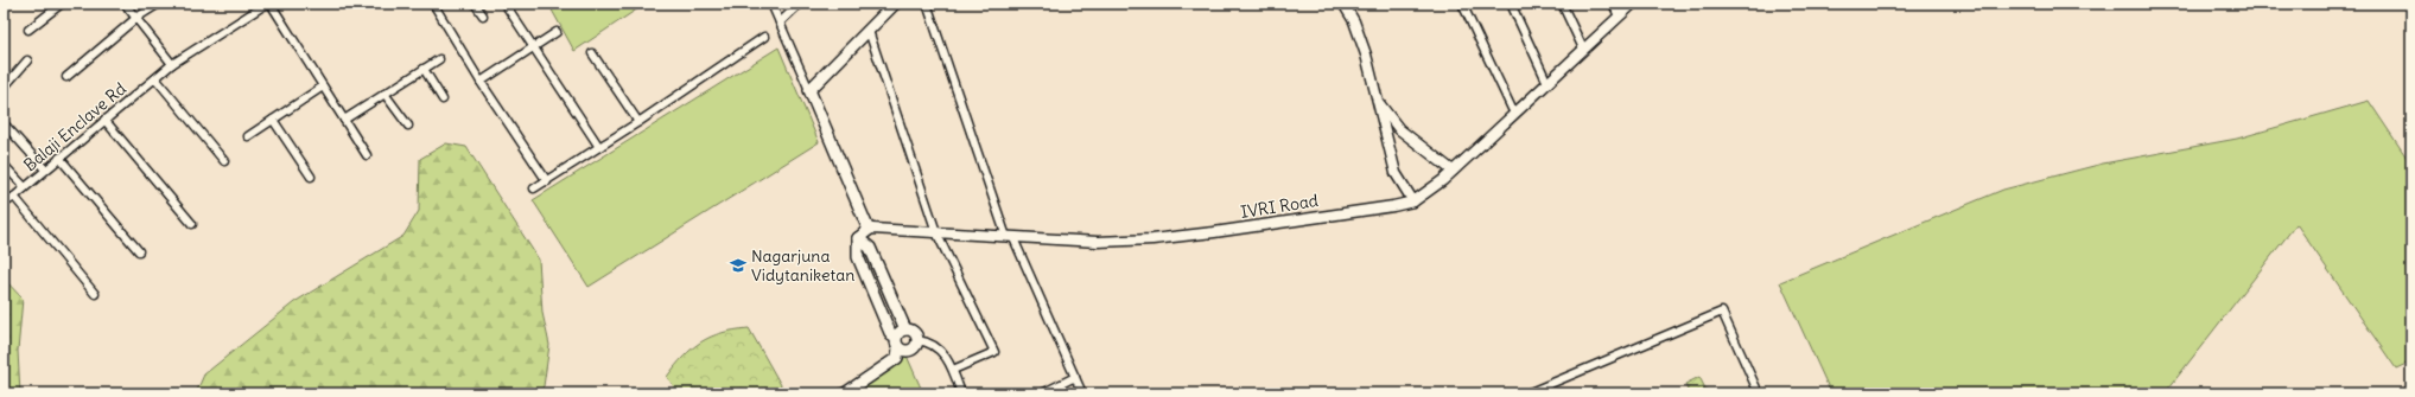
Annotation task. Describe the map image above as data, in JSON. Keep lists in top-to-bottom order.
{
  "streets": {
    "street": ["Balaji Enclave Rd", "IVRI Road"]
  },
  "places": {
    "school or university": ["Nagarjuna Vidytaniketan"]
  }
}
